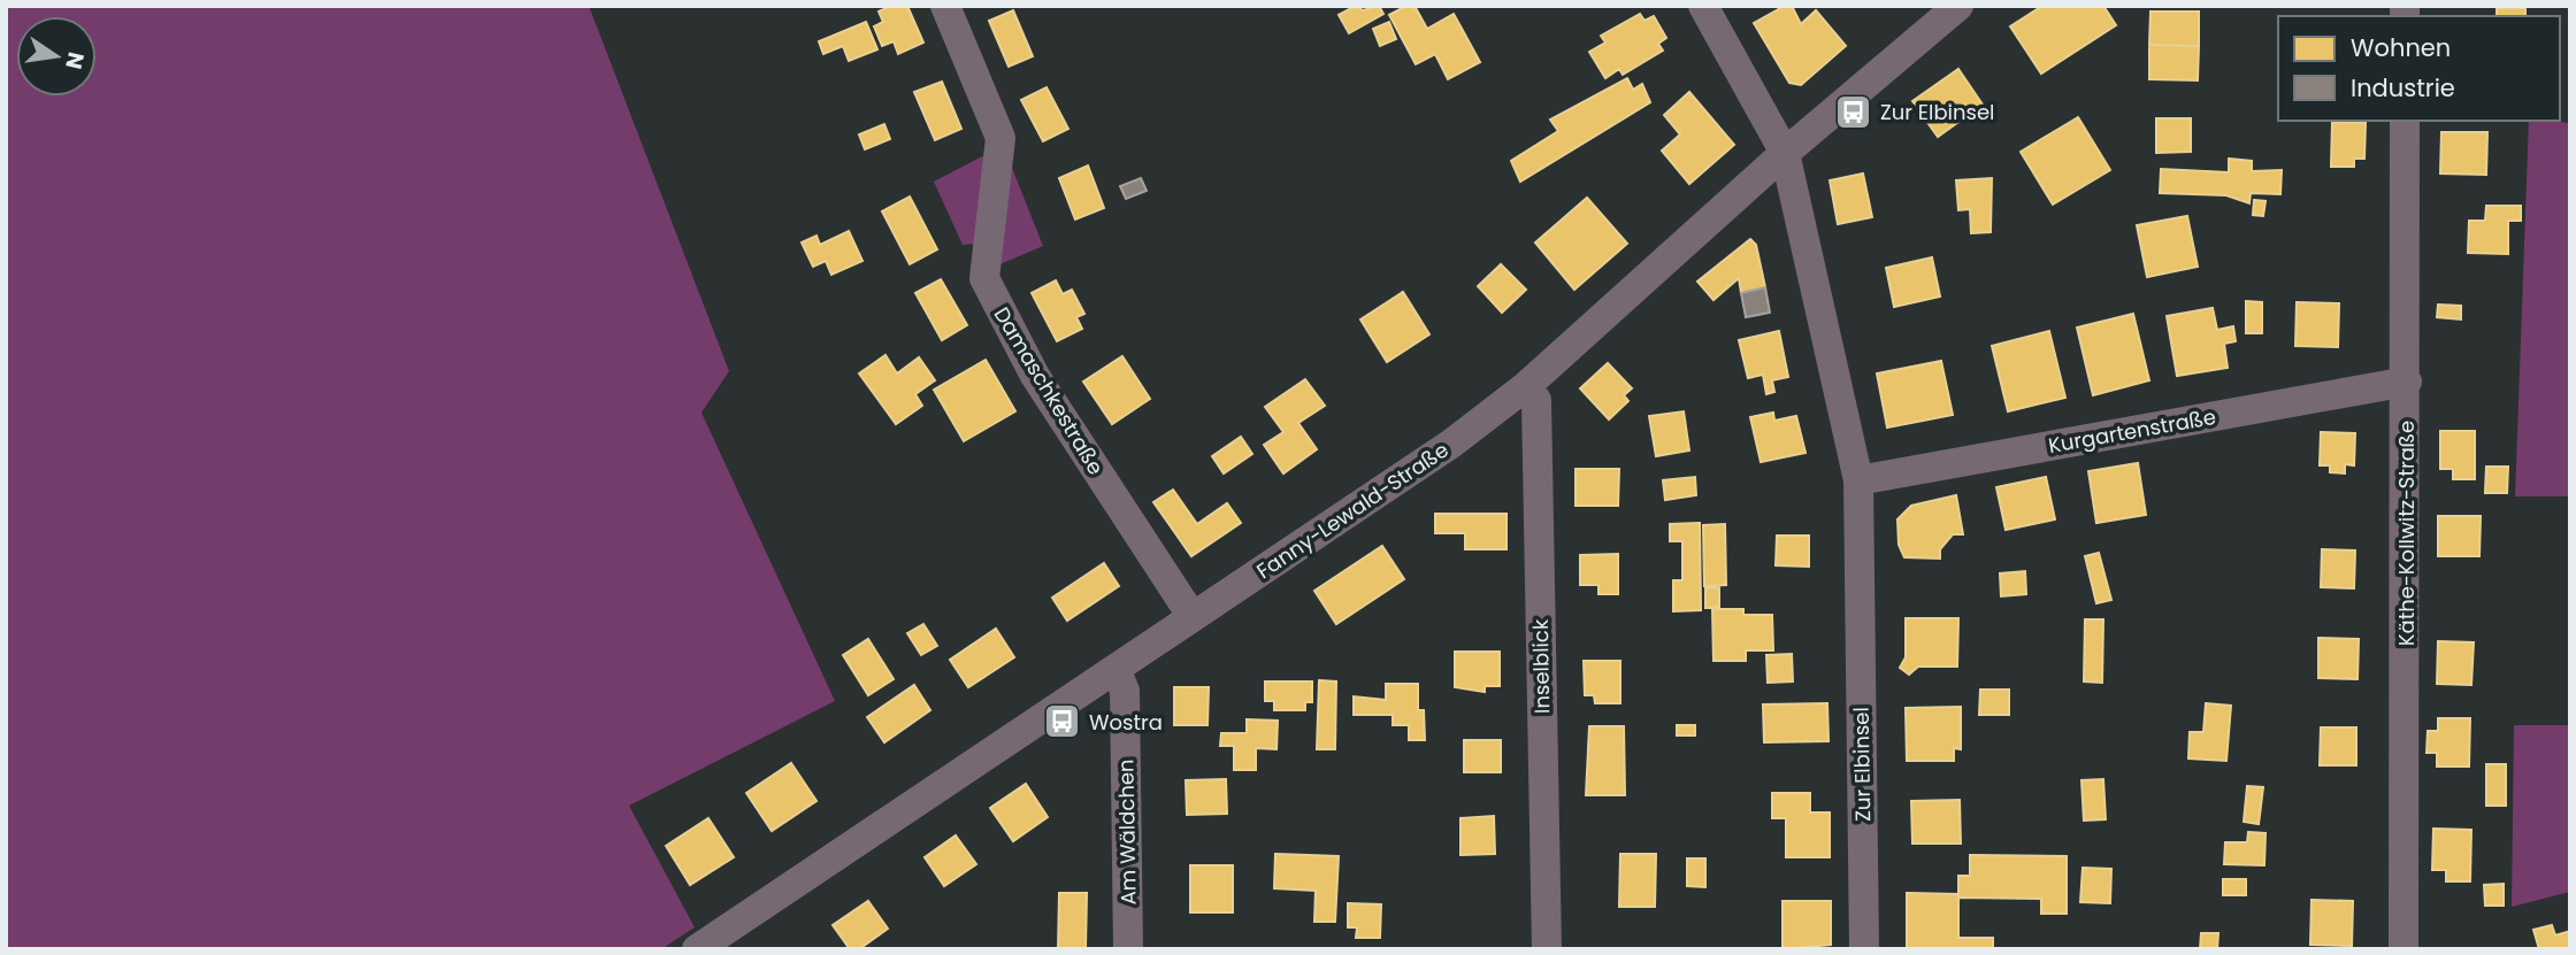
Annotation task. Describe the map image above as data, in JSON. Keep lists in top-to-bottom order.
{
  "streets": {
    "street": [
      "Damaschkestraße",
      "Kurgartenstraße",
      "Fanny-Lewald-Straße",
      "Käthe-Kollwitz-Straße",
      "Inselblick",
      "Zur Elbinsel",
      "Am Wäldchen"
    ]
  },
  "crossings": [
    ["Damaschkestraße", "Fanny-Lewald-Straße"],
    ["Kurgartenstraße", "Käthe-Kollwitz-Straße"],
    ["Kurgartenstraße", "Zur Elbinsel"],
    ["Fanny-Lewald-Straße", "Inselblick"],
    ["Fanny-Lewald-Straße", "Zur Elbinsel"],
    ["Fanny-Lewald-Straße", "Am Wäldchen"]
  ],
  "places": {
    "bus stop": ["Zur Elbinsel", "Wostra"]
  },
  "legend": ["Wohnen", "Industrie"],
  "north": "right"
}
